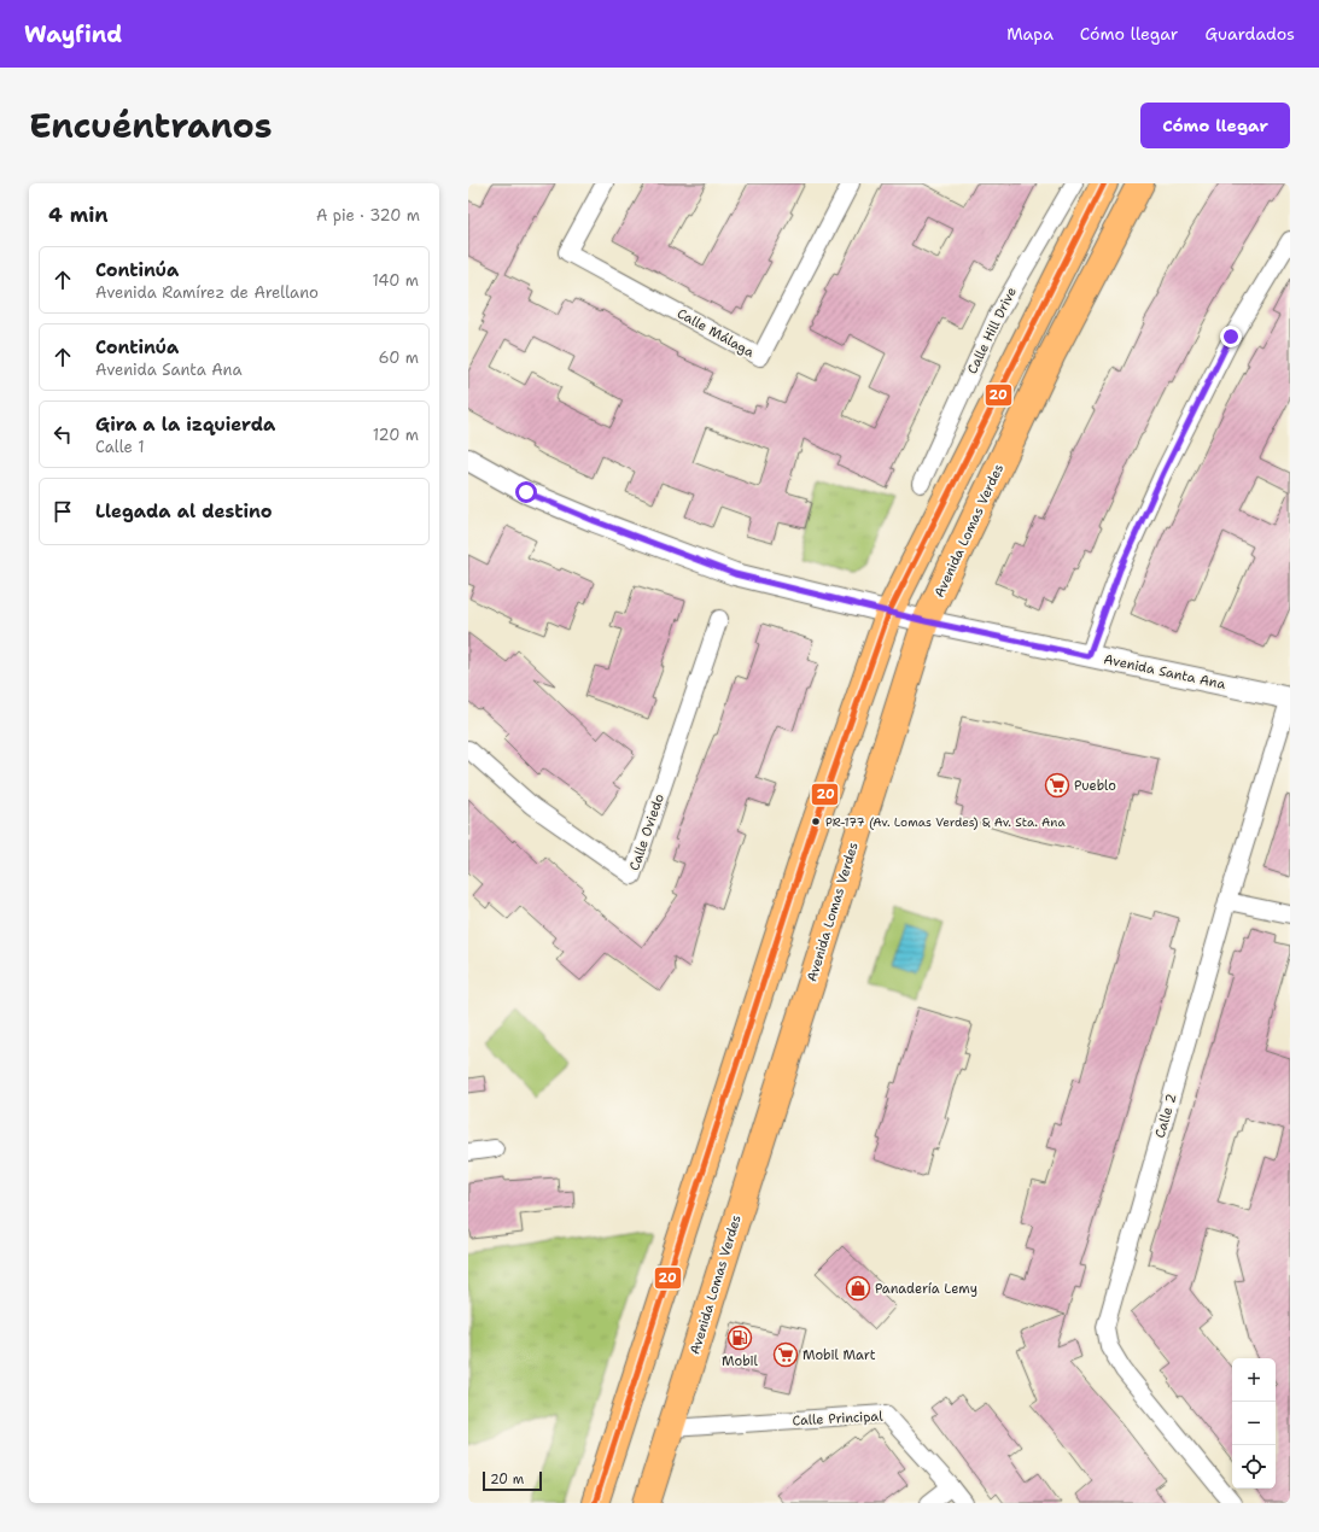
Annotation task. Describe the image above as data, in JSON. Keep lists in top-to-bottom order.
{
  "streets": {
    "highway": ["Avenida Lomas Verdes"],
    "street": [
      "Calle Hill Drive",
      "Calle Málaga",
      "Avenida Santa Ana",
      "Calle Oviedo",
      "Calle 2",
      "Calle Principal"
    ]
  },
  "crossings": [
    ["Avenida Lomas Verdes", "Avenida Santa Ana"],
    ["Avenida Lomas Verdes", "Calle Principal"],
    ["Avenida Santa Ana", "Calle 2"]
  ],
  "places": {
    "supermarket": ["Pueblo", "Mobil Mart"],
    "other": ["PR-177 (Av. Lomas Verdes) & Av. Sta. Ana"],
    "shop": ["Panadería Lemy"],
    "fuel station": ["Mobil"]
  },
  "lines": ["transit line 20"],
  "scale_bar": "20 m",
  "page": {
    "header": "Wayfind",
    "nav": ["Mapa", "Cómo llegar", "Guardados"],
    "title": "Encuéntranos",
    "buttons": "Cómo llegar",
    "heading": ["4 min", "A pie · 320 m"],
    "list": [
      ["Continúa", "Avenida Ramírez de Arellano", "140 m"],
      ["Continúa", "Avenida Santa Ana", "60 m"],
      ["Gira a la izquierda", "Calle 1", "120 m"],
      "Llegada al destino"
    ],
    "map_buttons": ["+", "−"],
    "scale": "20 m"
  }
}
